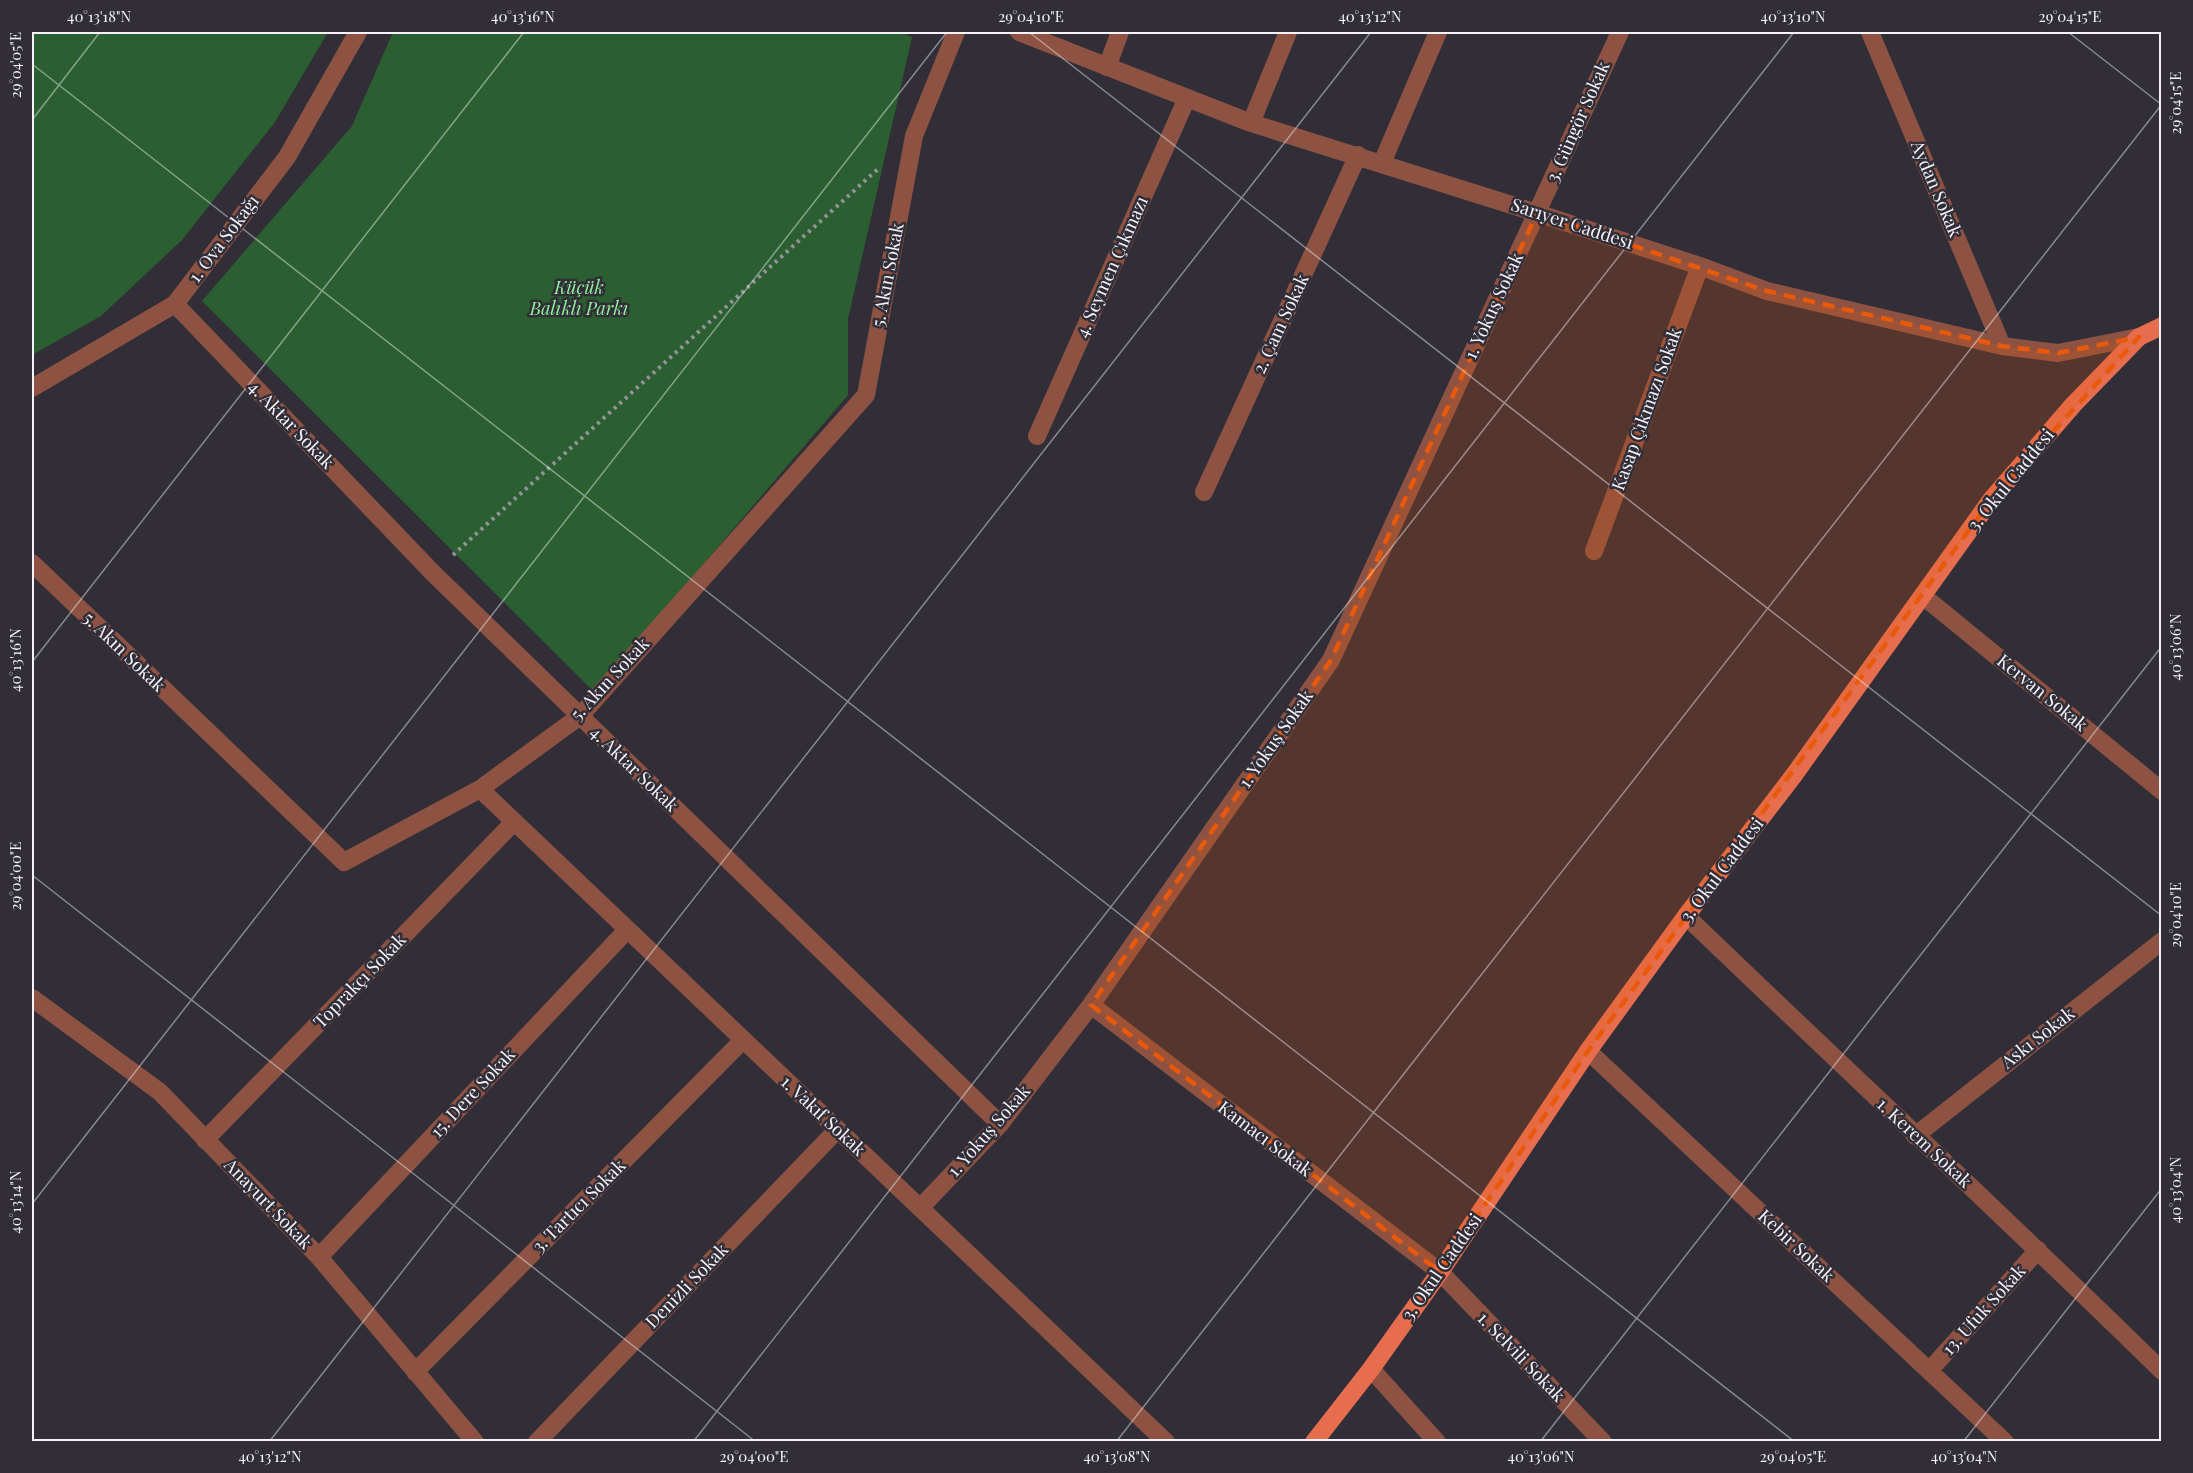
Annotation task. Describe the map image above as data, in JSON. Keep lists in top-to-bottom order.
{
  "streets": {
    "main road": ["3. Okul Caddesi"],
    "street": [
      "3. Güngör Sokak",
      "Aydan Sokak",
      "Sarıyer Caddesi",
      "1. Ova Sokağı",
      "4. Seymen Çıkmazı",
      "5. Akın Sokak",
      "1. Yokuş Sokak",
      "2. Çam Sokak",
      "Kasap Çıkmazı Sokak",
      "4. Aktar Sokak",
      "Kervan Sokak",
      "Toprakçı Sokak",
      "Askı Sokak",
      "15. Dere Sokak",
      "1. Vakıf Sokak",
      "Kamacı Sokak",
      "1. Kerem Sokak",
      "Anayurt Sokak",
      "3. Tartıcı Sokak",
      "Kebir Sokak",
      "Denizli Sokak",
      "13. Ufuk Sokak",
      "1. Selvili Sokak"
    ]
  },
  "crossings": [
    ["3. Güngör Sokak", "Sarıyer Caddesi"],
    ["3. Güngör Sokak", "1. Yokuş Sokak"],
    ["Aydan Sokak", "Sarıyer Caddesi"],
    ["Sarıyer Caddesi", "4. Seymen Çıkmazı"],
    ["Sarıyer Caddesi", "1. Yokuş Sokak"],
    ["Sarıyer Caddesi", "2. Çam Sokak"],
    ["Sarıyer Caddesi", "Kasap Çıkmazı Sokak"],
    ["Sarıyer Caddesi", "3. Okul Caddesi"],
    ["1. Ova Sokağı", "4. Aktar Sokak"],
    ["5. Akın Sokak", "4. Aktar Sokak"],
    ["5. Akın Sokak", "1. Vakıf Sokak"],
    ["1. Yokuş Sokak", "4. Aktar Sokak"],
    ["1. Yokuş Sokak", "1. Vakıf Sokak"],
    ["1. Yokuş Sokak", "Kamacı Sokak"],
    ["3. Okul Caddesi", "Kervan Sokak"],
    ["3. Okul Caddesi", "Kamacı Sokak"],
    ["3. Okul Caddesi", "1. Kerem Sokak"],
    ["3. Okul Caddesi", "Kebir Sokak"],
    ["3. Okul Caddesi", "1. Selvili Sokak"],
    ["Toprakçı Sokak", "1. Vakıf Sokak"],
    ["Toprakçı Sokak", "Anayurt Sokak"],
    ["Askı Sokak", "1. Kerem Sokak"],
    ["15. Dere Sokak", "1. Vakıf Sokak"],
    ["15. Dere Sokak", "Anayurt Sokak"],
    ["1. Vakıf Sokak", "3. Tartıcı Sokak"],
    ["1. Vakıf Sokak", "Denizli Sokak"],
    ["Kamacı Sokak", "1. Selvili Sokak"],
    ["1. Kerem Sokak", "13. Ufuk Sokak"],
    ["Anayurt Sokak", "3. Tartıcı Sokak"],
    ["Kebir Sokak", "13. Ufuk Sokak"]
  ],
  "parks": ["Küçük Balıklı Parkı"],
  "coordinates": [
    "40°13'18\"N",
    "40°13'16\"N",
    "29°04'10\"E",
    "40°13'12\"N",
    "40°13'10\"N",
    "29°04'15\"E",
    "29°04'05\"E",
    "40°13'06\"N",
    "29°04'00\"E",
    "40°13'04\"N",
    "40°13'14\"N",
    "40°13'08\"N"
  ]
}
